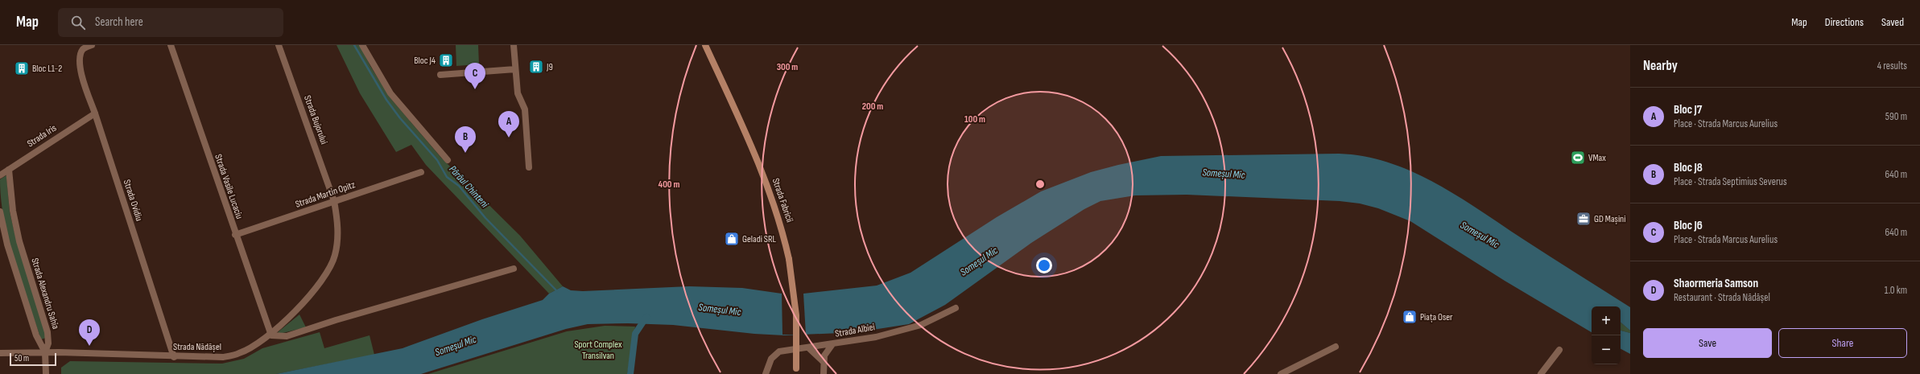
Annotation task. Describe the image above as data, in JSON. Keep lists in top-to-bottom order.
{
  "streets": {
    "main road": ["Strada Fabricii"],
    "street": [
      "Strada Bujorului",
      "Strada Iris",
      "Strada Vasile Lucaciu",
      "Strada Martin Opitz",
      "Strada Ovidiu",
      "Strada Alexandru Sahia",
      "Strada Albiei",
      "Strada Nădășel"
    ]
  },
  "crossings": [
    ["Strada Bujorului", "Strada Martin Opitz"],
    ["Strada Bujorului", "Strada Nădășel"],
    ["Strada Iris", "Strada Ovidiu"],
    ["Strada Iris", "Strada Alexandru Sahia"],
    ["Strada Vasile Lucaciu", "Strada Martin Opitz"],
    ["Strada Vasile Lucaciu", "Strada Nădășel"],
    ["Strada Martin Opitz", "Strada Nădășel"],
    ["Strada Ovidiu", "Strada Nădășel"],
    ["Strada Alexandru Sahia", "Strada Nădășel"]
  ],
  "water": ["Someșul Mic", "Pârâul Chinteni"],
  "parks": ["Sport Complex Transilvan"],
  "places": {
    "building": ["Bloc J4", "J9", "Bloc L1-2"],
    "sports": ["VMax"],
    "office": ["GD Mașini"],
    "shop": ["Geladi SRL", "Piața Oser"]
  },
  "scale_bar": "50 m",
  "page": {
    "header": "Map",
    "search": "Search here",
    "nav": ["Map", "Directions", "Saved"],
    "heading": ["Nearby", "4 results"],
    "pins": [
      "C",
      "A",
      "B",
      "D"
    ],
    "list": [
      {
        "mark": "A",
        "name": "Bloc J7",
        "note": "Place · Strada Marcus Aurelius",
        "value": "590 m"
      },
      {
        "mark": "B",
        "name": "Bloc J8",
        "note": "Place · Strada Septimius Severus",
        "value": "640 m"
      },
      {
        "mark": "C",
        "name": "Bloc J6",
        "note": "Place · Strada Marcus Aurelius",
        "value": "640 m"
      },
      {
        "mark": "D",
        "name": "Shaormeria Samson",
        "note": "Restaurant · Strada Nădășel",
        "value": "1.0 km"
      }
    ],
    "map_buttons": ["+", "−"],
    "buttons": ["Save", "Share"],
    "scale": "50 m"
  },
  "rings": [
    "300 m",
    "200 m",
    "100 m",
    "400 m"
  ]
}
